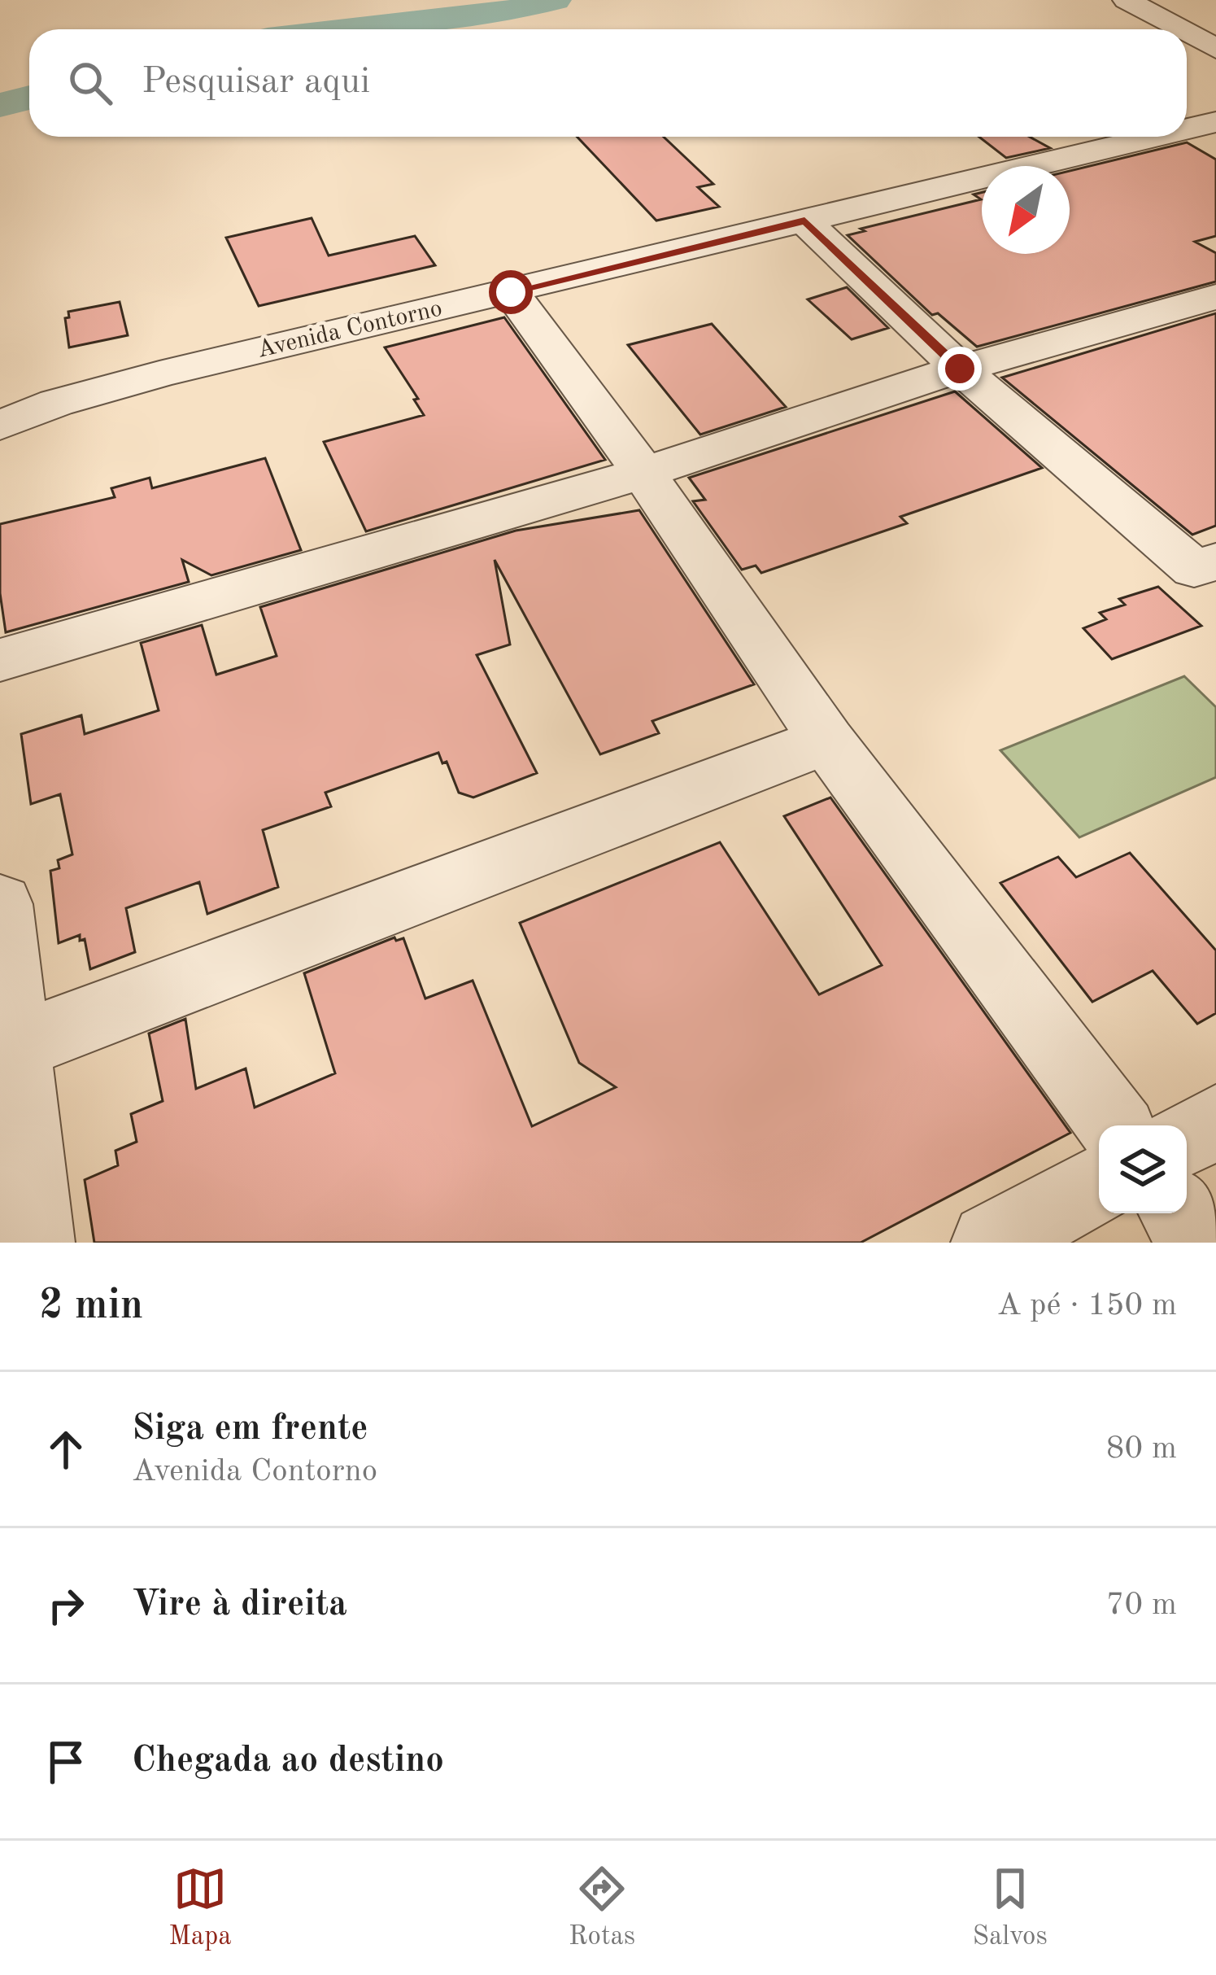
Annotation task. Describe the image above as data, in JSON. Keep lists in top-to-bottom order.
{
  "streets": {
    "street": ["Avenida Contorno"]
  },
  "north": "bottom left",
  "page": {
    "search": "Pesquisar aqui",
    "heading": ["2 min", "A pé · 150 m"],
    "list": [
      ["Siga em frente", "Avenida Contorno", "80 m"],
      ["Vire à direita", "70 m"],
      "Chegada ao destino"
    ],
    "nav": ["Mapa", "Rotas", "Salvos"]
  }
}
